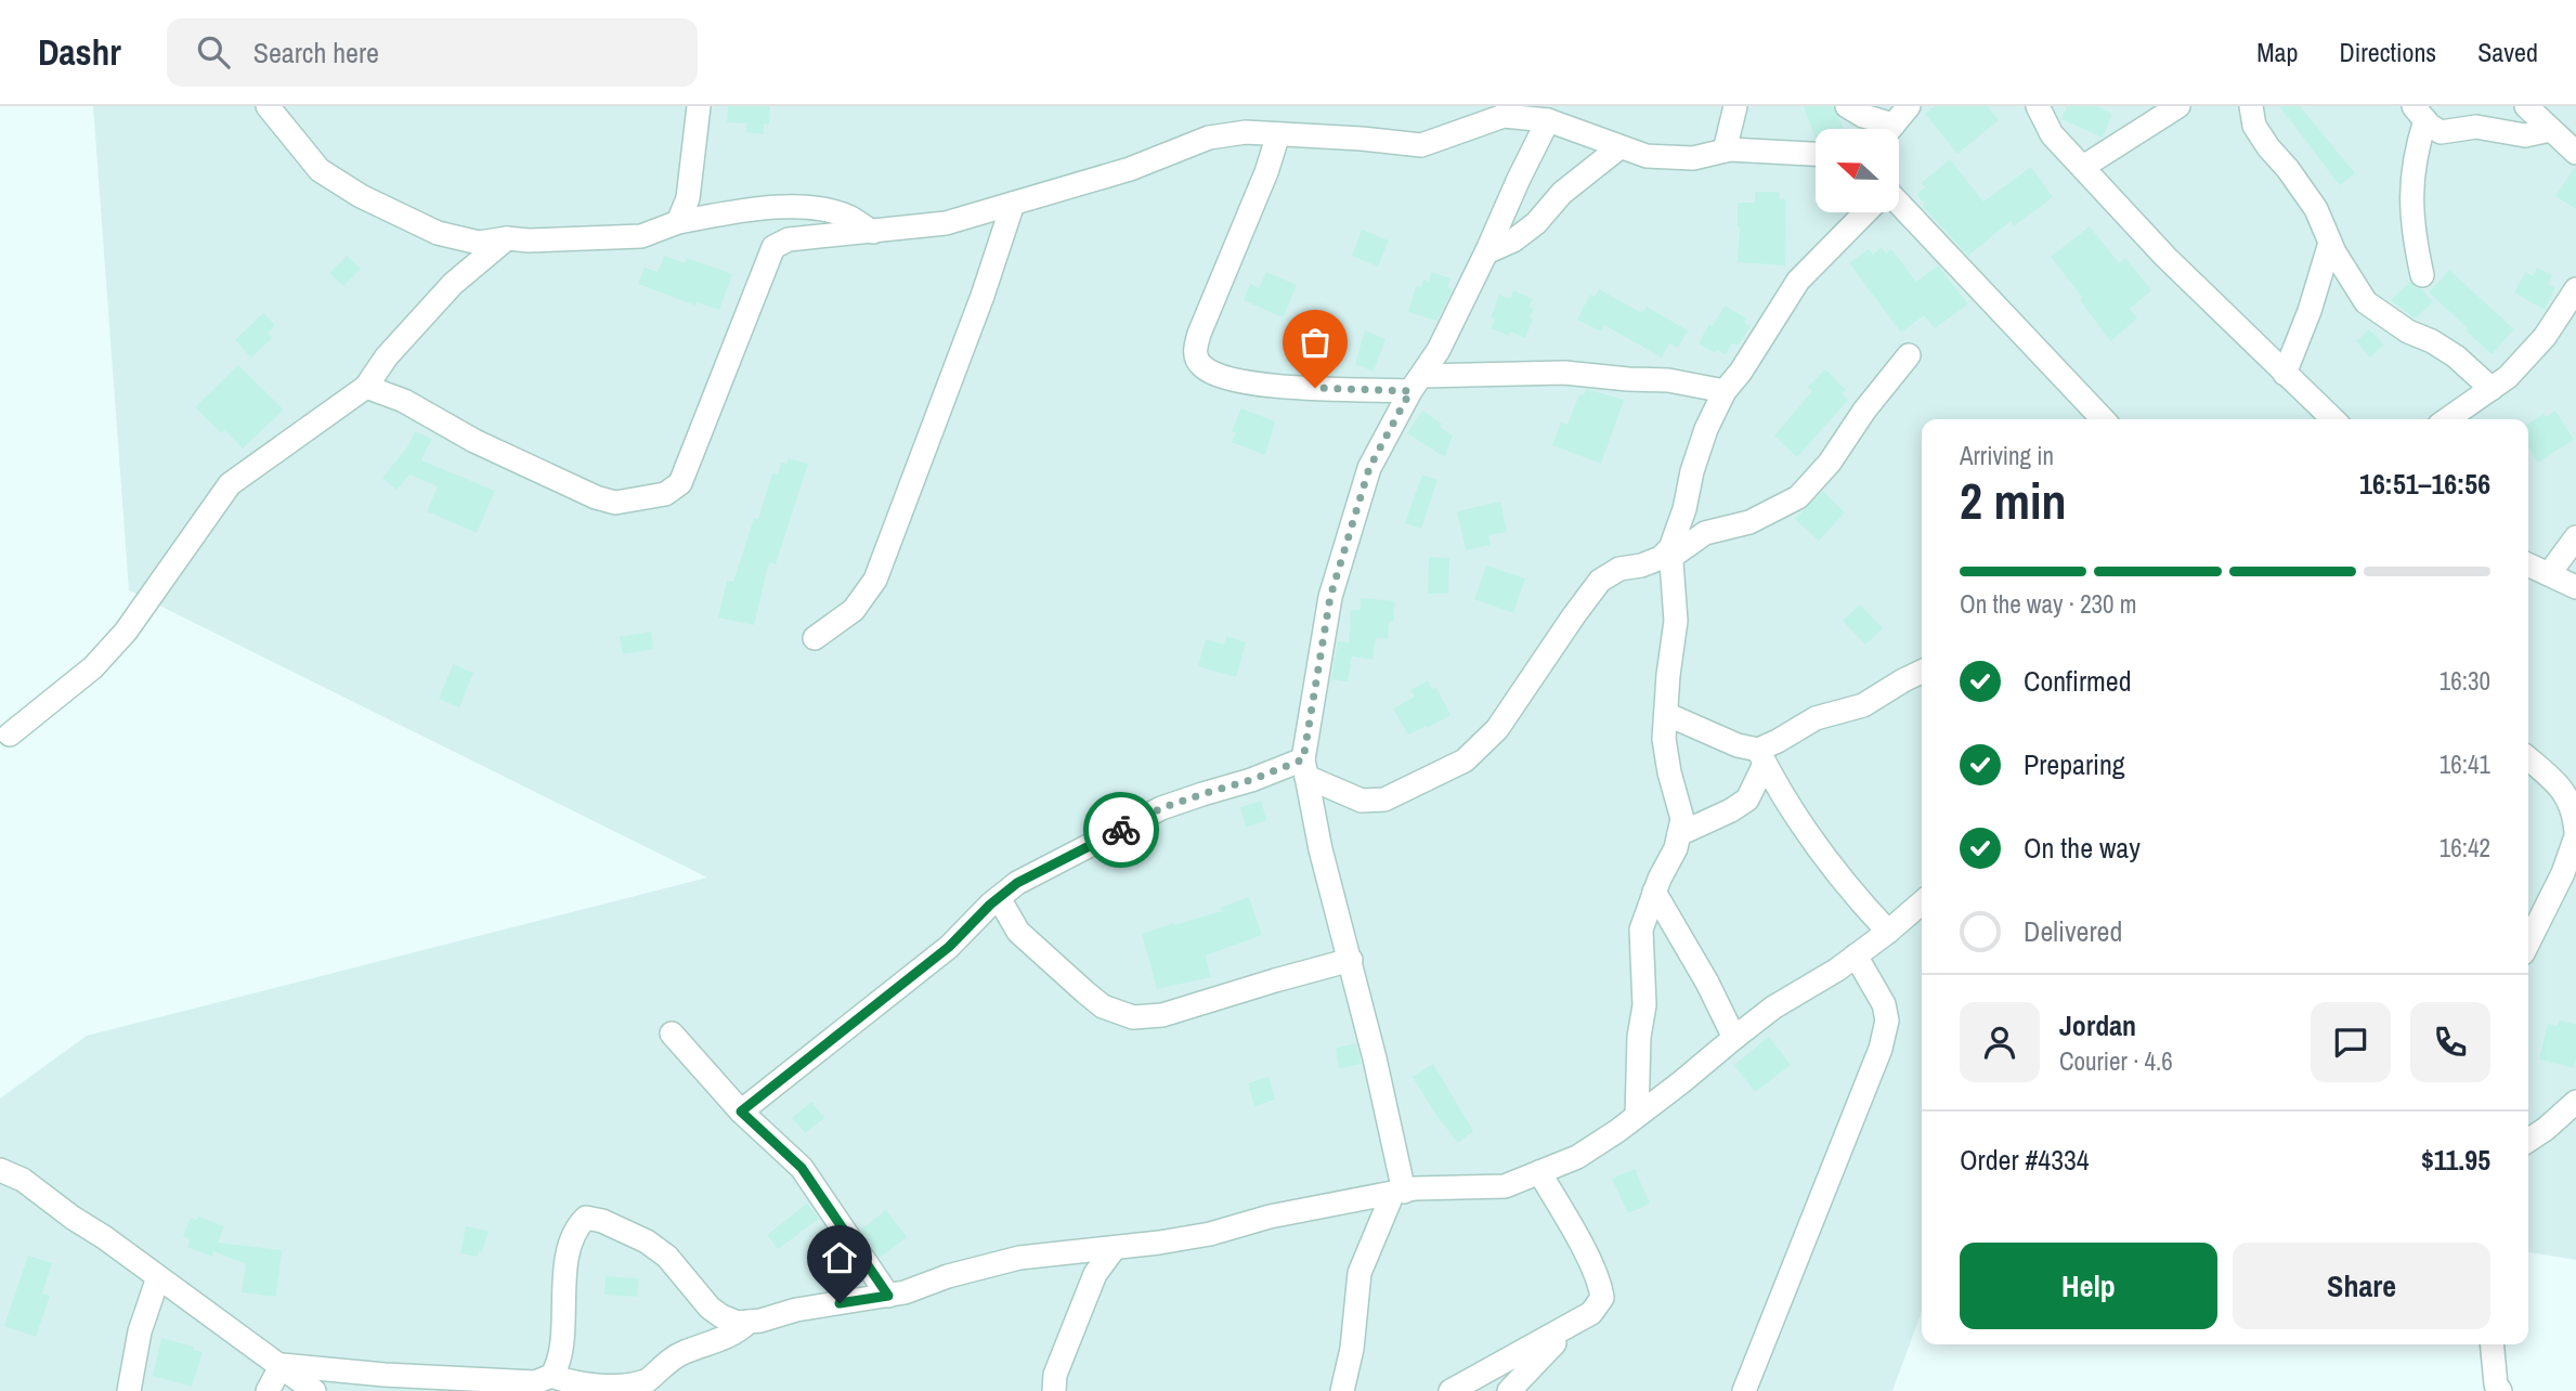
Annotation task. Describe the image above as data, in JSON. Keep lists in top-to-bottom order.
{
  "north": "left",
  "page": {
    "header": "Dashr",
    "search": "Search here",
    "nav": ["Map", "Directions", "Saved"],
    "heading": ["2 min", "Arriving in", "16:51–16:56"],
    "panel": [
      "Jordan",
      "Courier · 4.6",
      "Order #4334",
      "$11.95"
    ],
    "bar": "On the way · 230 m",
    "list": [
      ["Confirmed", "16:30"],
      ["Preparing", "16:41"],
      ["On the way", "16:42"],
      "Delivered"
    ],
    "buttons": ["Help", "Share"]
  }
}
